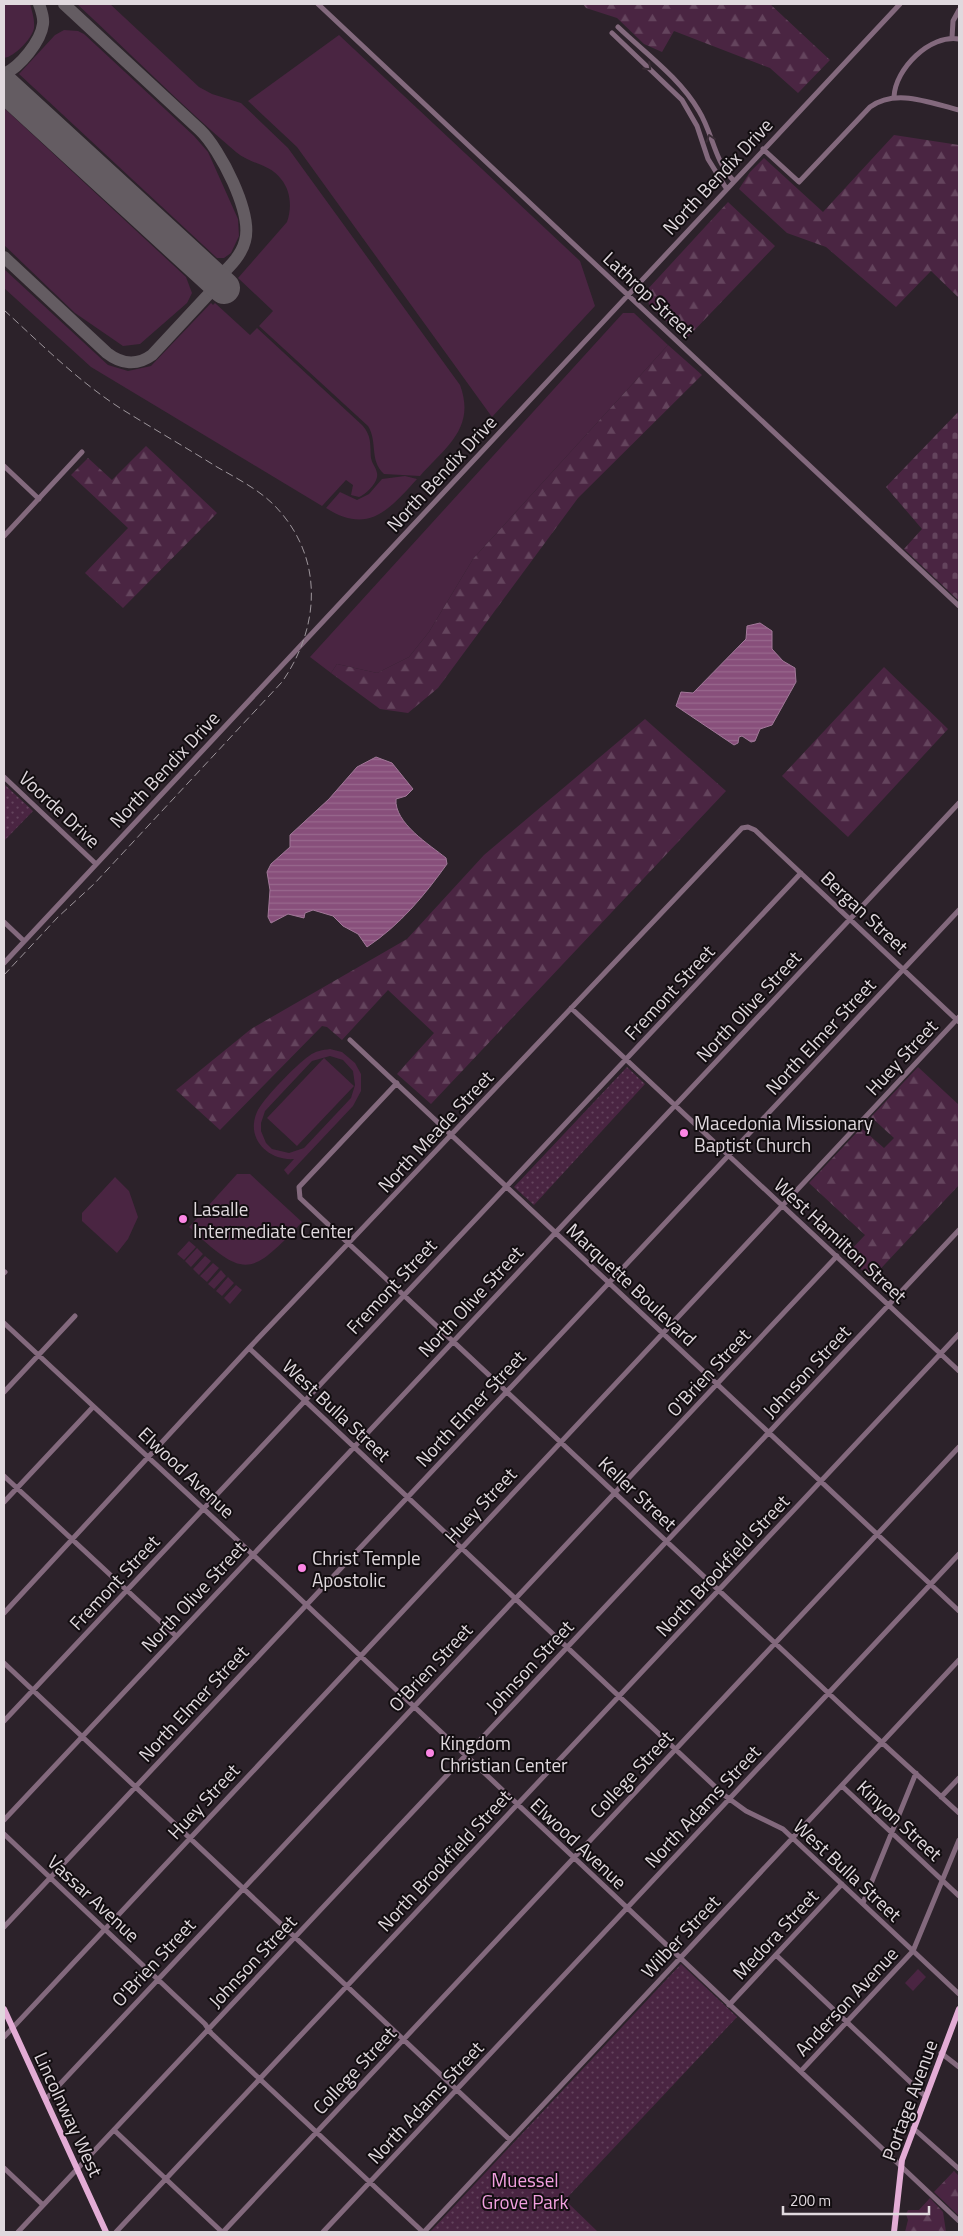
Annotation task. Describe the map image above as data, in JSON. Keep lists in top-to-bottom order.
{
  "streets": {
    "main road": ["Portage Avenue", "Lincolnway West"],
    "street": [
      "North Bendix Drive",
      "Lathrop Street",
      "Voorde Drive",
      "Bergan Street",
      "Fremont Street",
      "North Olive Street",
      "North Elmer Street",
      "Huey Street",
      "North Meade Street",
      "West Hamilton Street",
      "Marquette Boulevard",
      "Johnson Street",
      "O'Brien Street",
      "West Bulla Street",
      "Elwood Avenue",
      "Keller Street",
      "North Brookfield Street",
      "College Street",
      "North Adams Street",
      "Kinyon Street",
      "Vassar Avenue",
      "Medora Street",
      "Wilber Street",
      "Anderson Avenue"
    ]
  },
  "crossings": [
    ["North Bendix Drive", "Lathrop Street"],
    ["North Bendix Drive", "Voorde Drive"],
    ["Bergan Street", "Fremont Street"],
    ["Bergan Street", "North Olive Street"],
    ["Bergan Street", "North Elmer Street"],
    ["Bergan Street", "Huey Street"],
    ["Bergan Street", "North Meade Street"],
    ["Fremont Street", "West Hamilton Street"],
    ["Fremont Street", "Marquette Boulevard"],
    ["Fremont Street", "West Bulla Street"],
    ["Fremont Street", "Elwood Avenue"],
    ["Fremont Street", "Keller Street"],
    ["North Olive Street", "West Hamilton Street"],
    ["North Olive Street", "Marquette Boulevard"],
    ["North Olive Street", "West Bulla Street"],
    ["North Olive Street", "Elwood Avenue"],
    ["North Olive Street", "Keller Street"],
    ["North Elmer Street", "West Hamilton Street"],
    ["North Elmer Street", "Marquette Boulevard"],
    ["North Elmer Street", "West Bulla Street"],
    ["North Elmer Street", "Elwood Avenue"],
    ["North Elmer Street", "Keller Street"],
    ["North Elmer Street", "Vassar Avenue"],
    ["Huey Street", "West Hamilton Street"],
    ["Huey Street", "Marquette Boulevard"],
    ["Huey Street", "West Bulla Street"],
    ["Huey Street", "Elwood Avenue"],
    ["Huey Street", "Keller Street"],
    ["Huey Street", "Vassar Avenue"],
    ["Huey Street", "Lincolnway West"],
    ["North Meade Street", "West Hamilton Street"],
    ["North Meade Street", "Marquette Boulevard"],
    ["North Meade Street", "West Bulla Street"],
    ["North Meade Street", "Elwood Avenue"],
    ["North Meade Street", "Keller Street"],
    ["West Hamilton Street", "Johnson Street"],
    ["West Hamilton Street", "O'Brien Street"],
    ["West Hamilton Street", "North Brookfield Street"],
    ["Marquette Boulevard", "Johnson Street"],
    ["Marquette Boulevard", "O'Brien Street"],
    ["Marquette Boulevard", "Keller Street"],
    ["Marquette Boulevard", "North Brookfield Street"],
    ["Marquette Boulevard", "College Street"],
    ["Marquette Boulevard", "North Adams Street"],
    ["Johnson Street", "West Bulla Street"],
    ["Johnson Street", "Elwood Avenue"],
    ["Johnson Street", "Keller Street"],
    ["Johnson Street", "Vassar Avenue"],
    ["Johnson Street", "Lincolnway West"],
    ["O'Brien Street", "West Bulla Street"],
    ["O'Brien Street", "Elwood Avenue"],
    ["O'Brien Street", "Keller Street"],
    ["O'Brien Street", "Vassar Avenue"],
    ["O'Brien Street", "Lincolnway West"],
    ["West Bulla Street", "North Brookfield Street"],
    ["West Bulla Street", "College Street"],
    ["West Bulla Street", "North Adams Street"],
    ["West Bulla Street", "Medora Street"],
    ["West Bulla Street", "Wilber Street"],
    ["West Bulla Street", "Anderson Avenue"],
    ["Elwood Avenue", "North Brookfield Street"],
    ["Elwood Avenue", "College Street"],
    ["Elwood Avenue", "North Adams Street"],
    ["Elwood Avenue", "Medora Street"],
    ["Elwood Avenue", "Wilber Street"],
    ["Elwood Avenue", "Anderson Avenue"],
    ["Elwood Avenue", "Portage Avenue"],
    ["Keller Street", "North Brookfield Street"],
    ["Keller Street", "College Street"],
    ["Keller Street", "North Adams Street"],
    ["Keller Street", "Wilber Street"],
    ["North Brookfield Street", "Vassar Avenue"],
    ["College Street", "Vassar Avenue"],
    ["North Adams Street", "Vassar Avenue"],
    ["Kinyon Street", "Wilber Street"],
    ["Kinyon Street", "Anderson Avenue"],
    ["Vassar Avenue", "Wilber Street"]
  ],
  "parks": ["Muessel Grove Park"],
  "places": [
    "Macedonia Missionary Baptist Church",
    "Lasalle Intermediate Center",
    "Christ Temple Apostolic",
    "Kingdom Christian Center"
  ],
  "scale_bar": "200 m"
}
